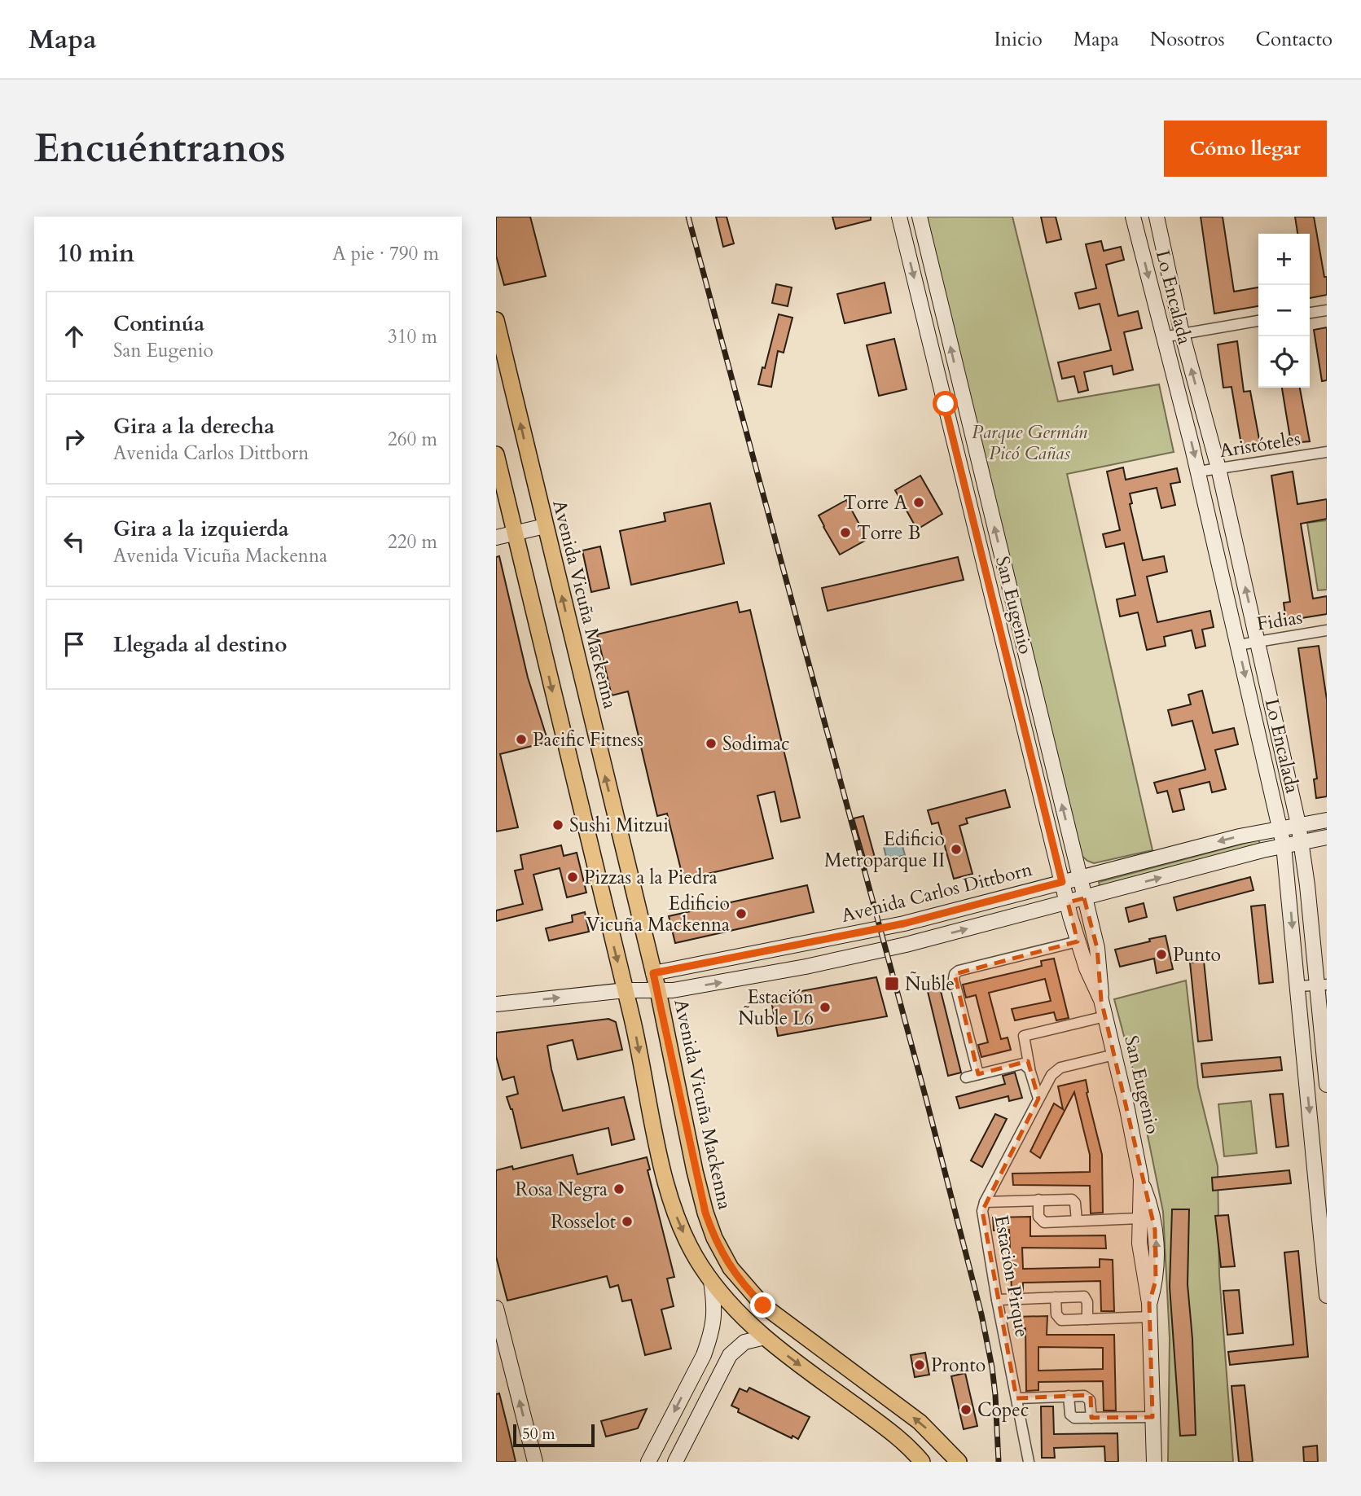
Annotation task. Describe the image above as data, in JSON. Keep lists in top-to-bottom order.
{
  "streets": {
    "main road": [
      "Lo Encalada",
      "Avenida Vicuña Mackenna",
      "San Eugenio",
      "Avenida Carlos Dittborn"
    ],
    "street": ["Aristóteles", "Fidias", "Estación Pirque"]
  },
  "crossings": [
    ["Lo Encalada", "Aristóteles"],
    ["Lo Encalada", "Fidias"],
    ["Lo Encalada", "Avenida Carlos Dittborn"],
    ["Avenida Vicuña Mackenna", "Avenida Carlos Dittborn"],
    ["San Eugenio", "Avenida Carlos Dittborn"],
    ["San Eugenio", "Estación Pirque"]
  ],
  "parks": ["Parque Germán Picó Cañas"],
  "places": {
    "other": [
      "Torre A",
      "Torre B",
      "Pacific Fitness",
      "Sodimac",
      "Sushi Mitzui",
      "Edificio Metroparque II",
      "Pizzas a la Piedra",
      "Edificio Vicuña Mackenna",
      "Punto",
      "Estación Ñuble L6",
      "Rosa Negra",
      "Rosselot",
      "Pronto",
      "Copec"
    ],
    "transit": ["Ñuble"]
  },
  "scale_bar": "50 m",
  "page": {
    "header": "Mapa",
    "nav": [
      "Inicio",
      "Mapa",
      "Nosotros",
      "Contacto"
    ],
    "buttons": "Cómo llegar",
    "title": "Encuéntranos",
    "heading": ["10 min", "A pie · 790 m"],
    "map_buttons": ["+", "−"],
    "list": [
      ["Continúa", "San Eugenio", "310 m"],
      ["Gira a la derecha", "Avenida Carlos Dittborn", "260 m"],
      ["Gira a la izquierda", "Avenida Vicuña Mackenna", "220 m"],
      "Llegada al destino"
    ],
    "scale": "50 m"
  }
}
